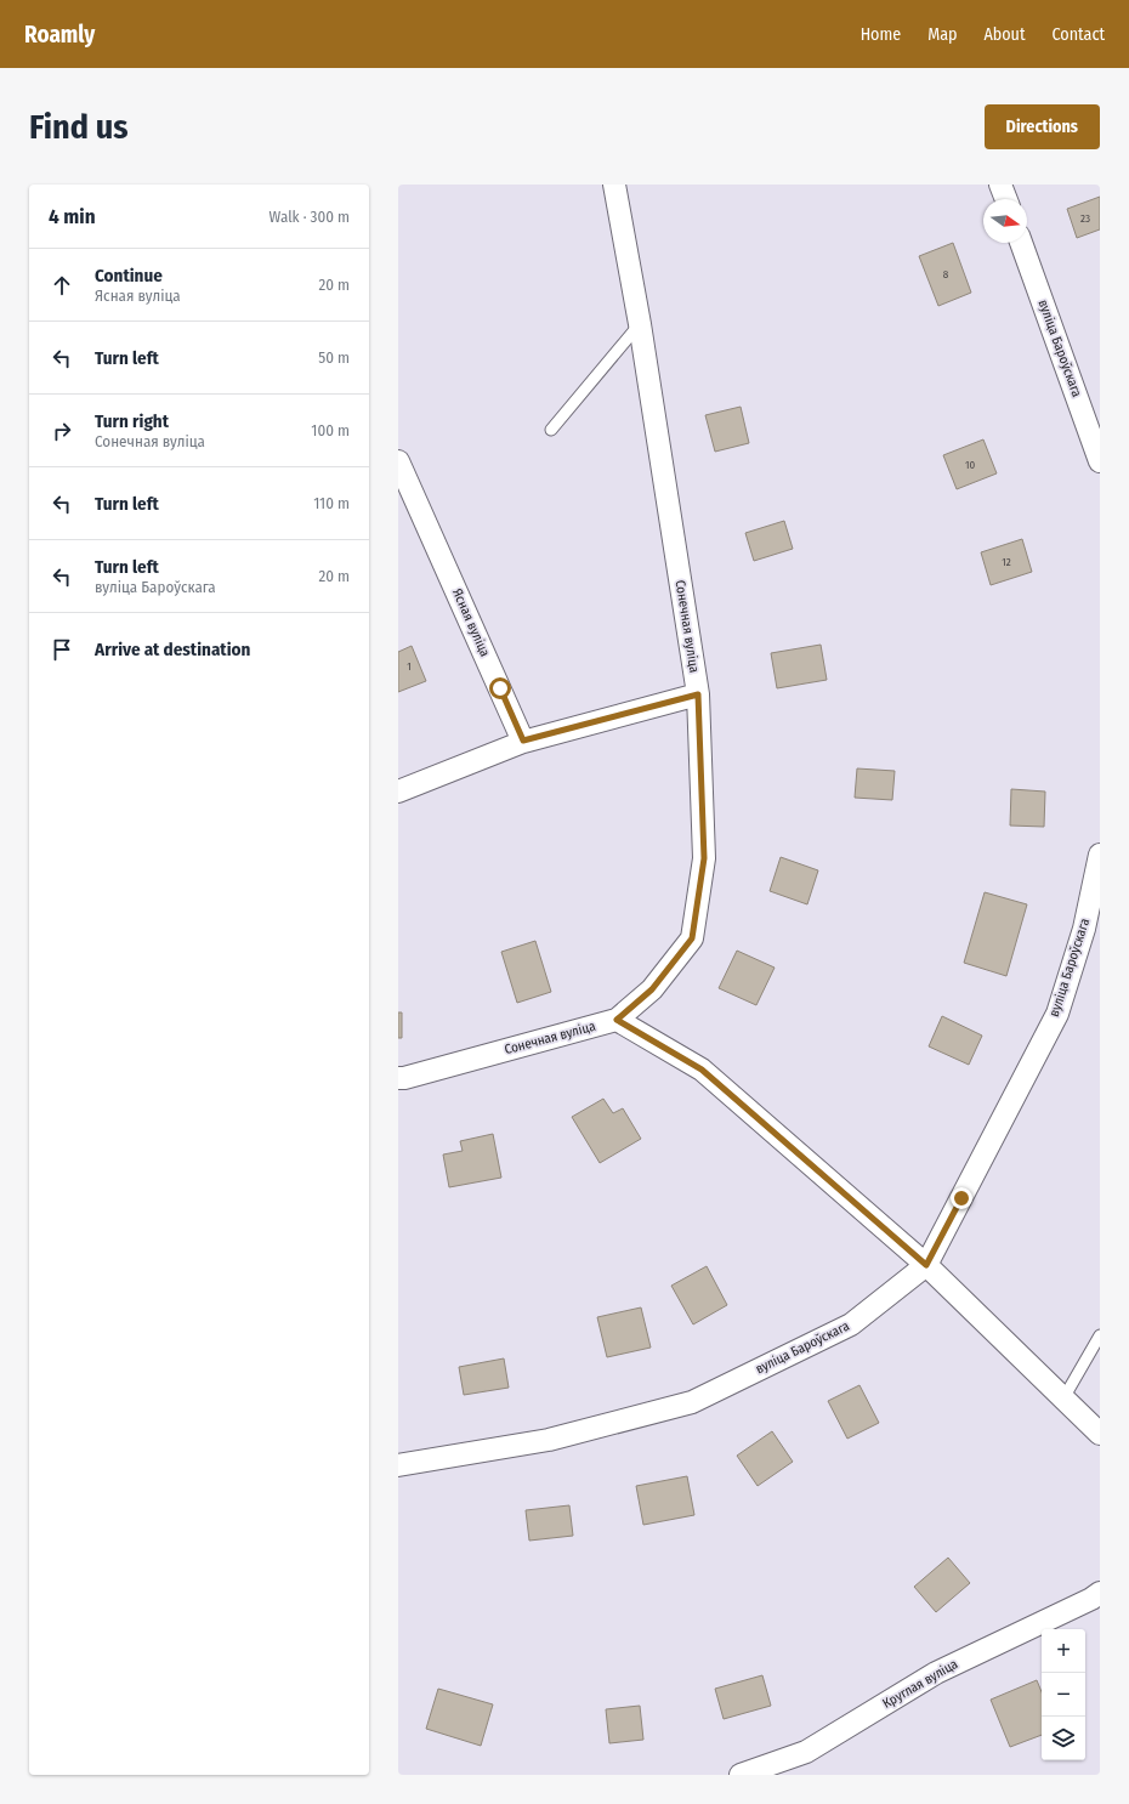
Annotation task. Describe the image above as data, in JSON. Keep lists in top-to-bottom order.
{
  "streets": {
    "street": [
      "вуліца Бароўскага",
      "Ясная вуліца",
      "Сонечная вуліца",
      "Круглая вуліца"
    ]
  },
  "house_numbers": [
    "23",
    "8",
    "10",
    "12",
    "1"
  ],
  "north": "right",
  "page": {
    "header": "Roamly",
    "nav": [
      "Home",
      "Map",
      "About",
      "Contact"
    ],
    "buttons": "Directions",
    "title": "Find us",
    "heading": ["4 min", "Walk · 300 m"],
    "list": [
      ["Continue", "Ясная вуліца", "20 m"],
      ["Turn left", "50 m"],
      ["Turn right", "Сонечная вуліца", "100 m"],
      ["Turn left", "110 m"],
      ["Turn left", "вуліца Бароўскага", "20 m"],
      "Arrive at destination"
    ],
    "map_buttons": ["+", "−"]
  }
}
